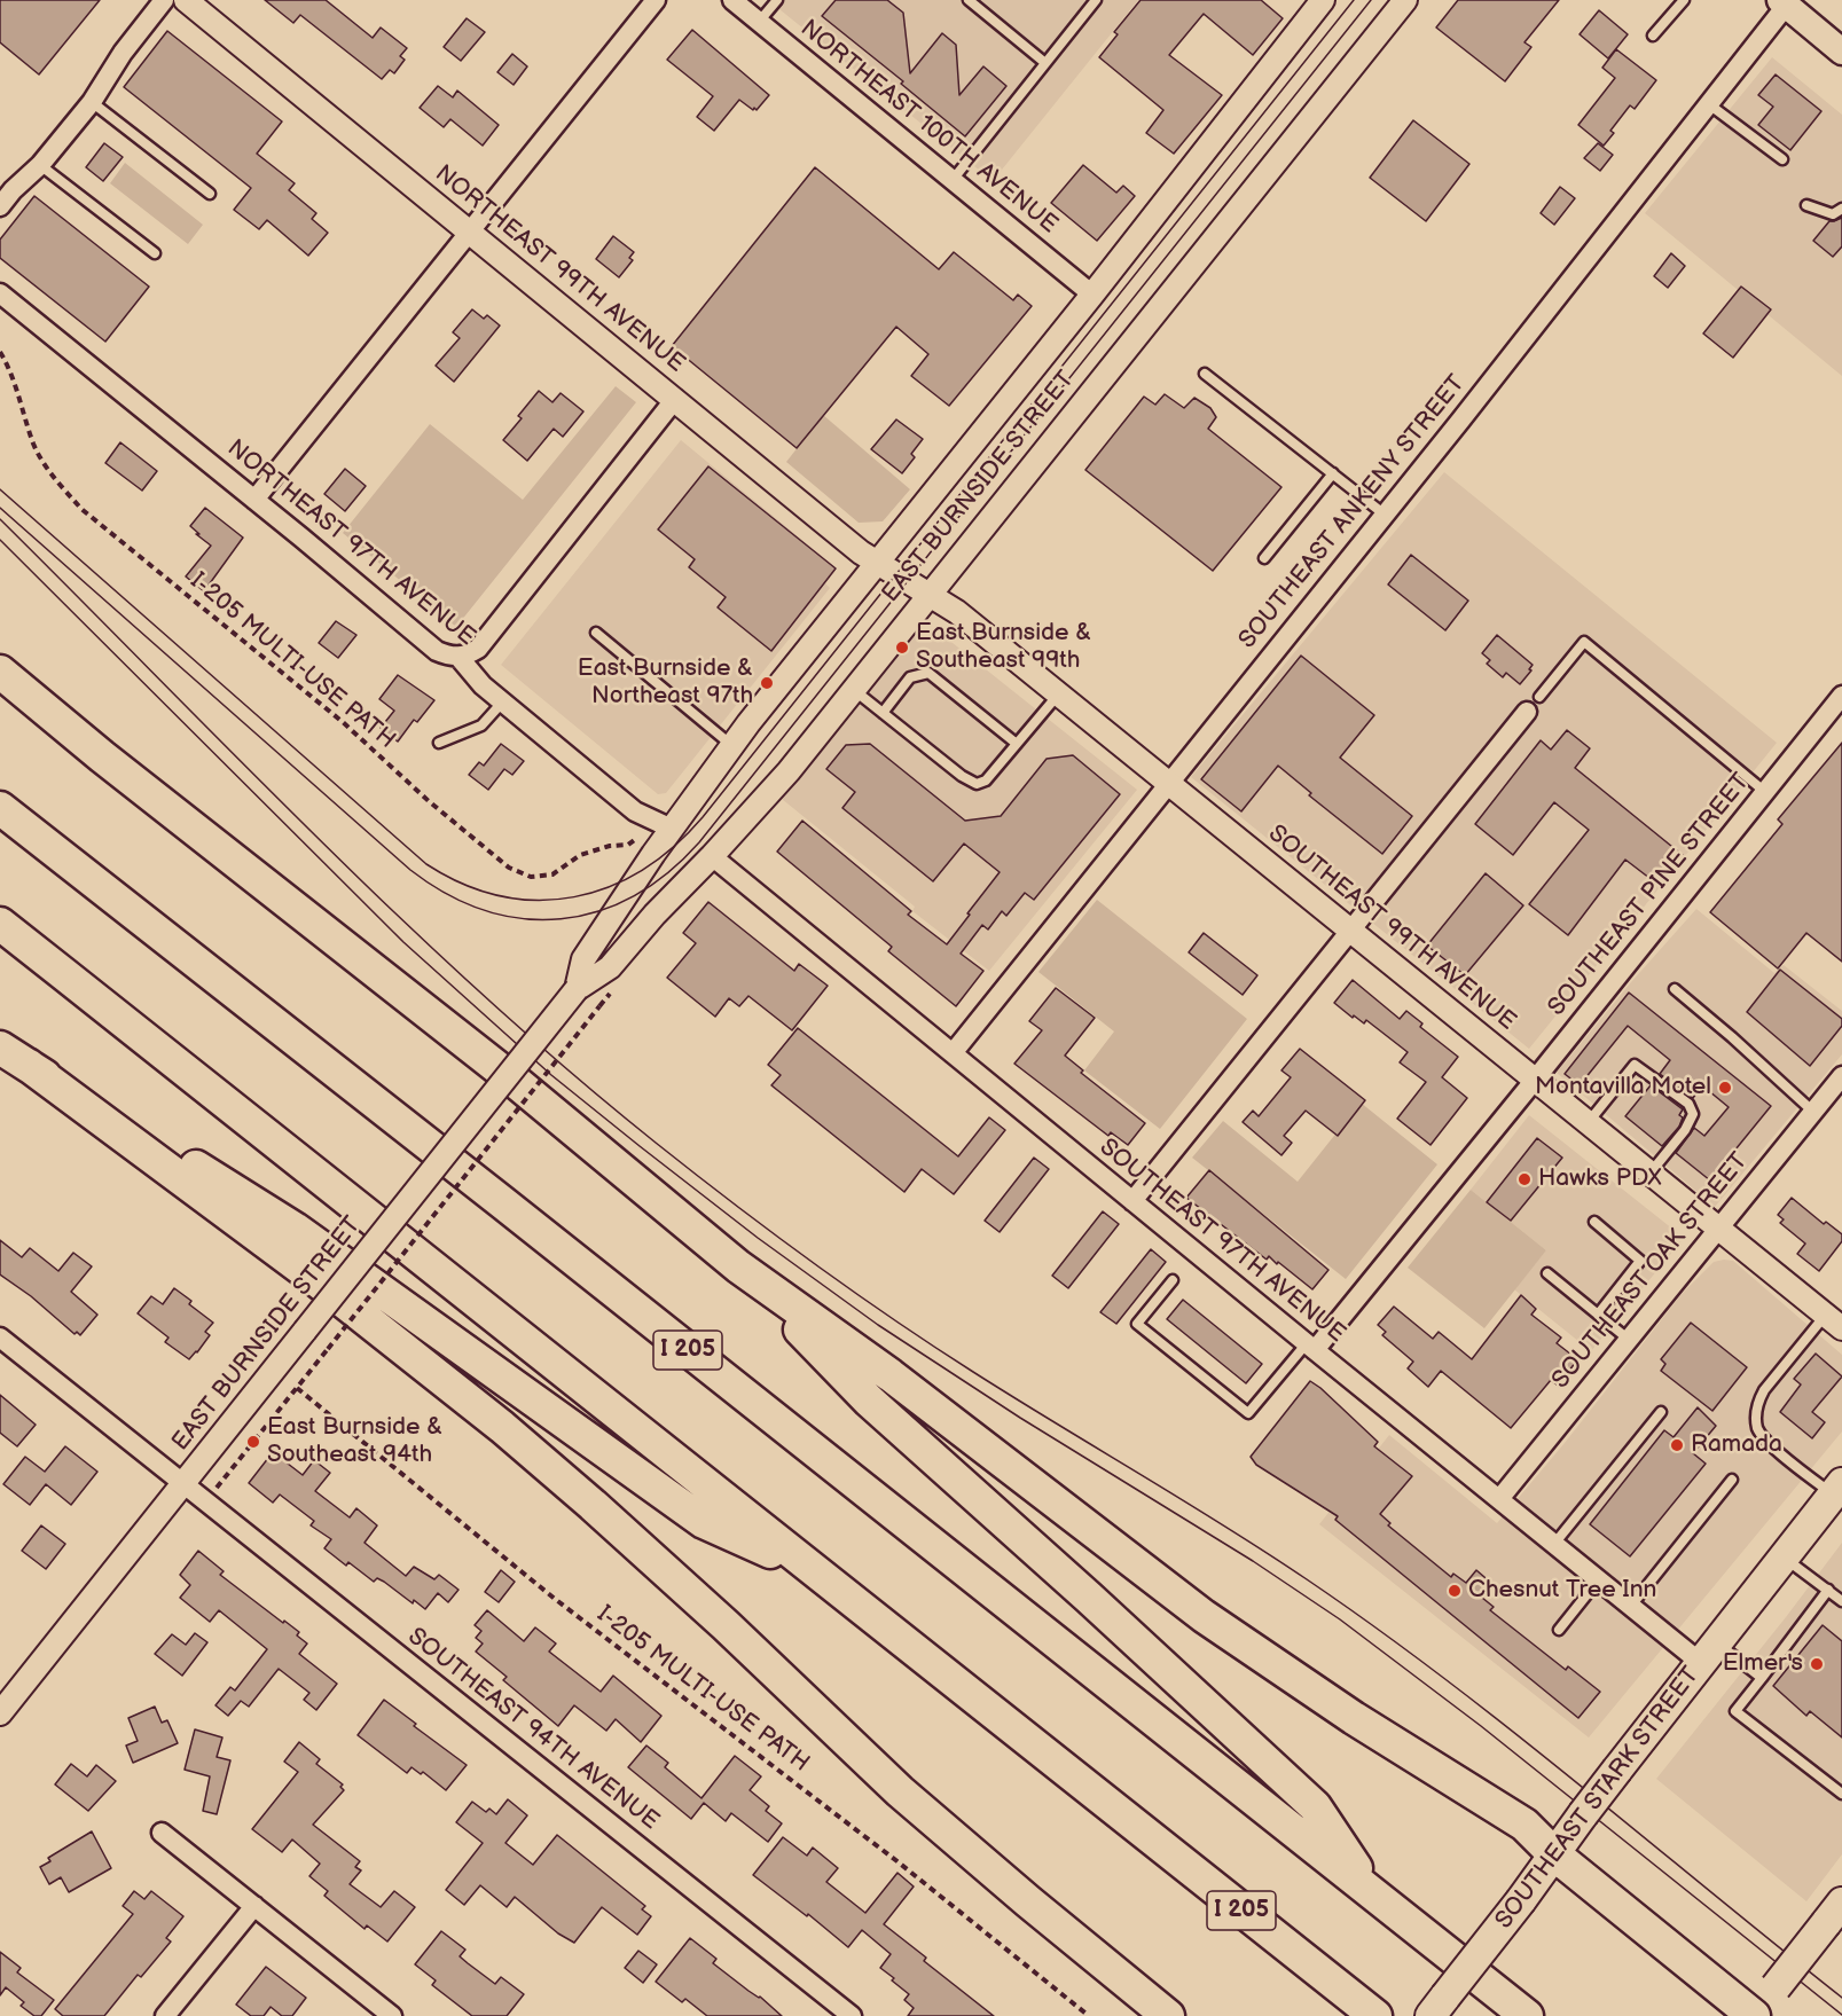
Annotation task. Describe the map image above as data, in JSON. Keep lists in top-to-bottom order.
{
  "streets": {
    "highway": ["I 205"],
    "main road": ["SOUTHEAST STARK STREET"],
    "street": [
      "NORTHEAST 100TH AVENUE",
      "NORTHEAST 99TH AVENUE",
      "EAST BURNSIDE STREET",
      "SOUTHEAST ANKENY STREET",
      "NORTHEAST 97TH AVENUE",
      "SOUTHEAST PINE STREET",
      "SOUTHEAST 99TH AVENUE",
      "SOUTHEAST 97TH AVENUE",
      "SOUTHEAST OAK STREET",
      "SOUTHEAST 94TH AVENUE"
    ],
    "path": ["I-205 MULTI-USE PATH"]
  },
  "crossings": [
    ["NORTHEAST 100TH AVENUE", "EAST BURNSIDE STREET"],
    ["NORTHEAST 99TH AVENUE", "EAST BURNSIDE STREET"],
    ["NORTHEAST 99TH AVENUE", "SOUTHEAST 99TH AVENUE"],
    ["EAST BURNSIDE STREET", "NORTHEAST 97TH AVENUE"],
    ["EAST BURNSIDE STREET", "SOUTHEAST 99TH AVENUE"],
    ["EAST BURNSIDE STREET", "SOUTHEAST 97TH AVENUE"],
    ["EAST BURNSIDE STREET", "SOUTHEAST 94TH AVENUE"],
    ["SOUTHEAST ANKENY STREET", "SOUTHEAST 99TH AVENUE"],
    ["SOUTHEAST ANKENY STREET", "SOUTHEAST 97TH AVENUE"],
    ["SOUTHEAST PINE STREET", "SOUTHEAST 99TH AVENUE"],
    ["SOUTHEAST PINE STREET", "SOUTHEAST 97TH AVENUE"],
    ["SOUTHEAST 99TH AVENUE", "SOUTHEAST OAK STREET"],
    ["SOUTHEAST 97TH AVENUE", "SOUTHEAST OAK STREET"],
    ["SOUTHEAST 97TH AVENUE", "SOUTHEAST STARK STREET"]
  ],
  "places": [
    "East Burnside & Southeast 99th",
    "East Burnside & Northeast 97th",
    "Montavilla Motel",
    "Hawks PDX",
    "East Burnside & Southeast 94th",
    "Ramada",
    "Chesnut Tree Inn",
    "Elmer's"
  ]
}
